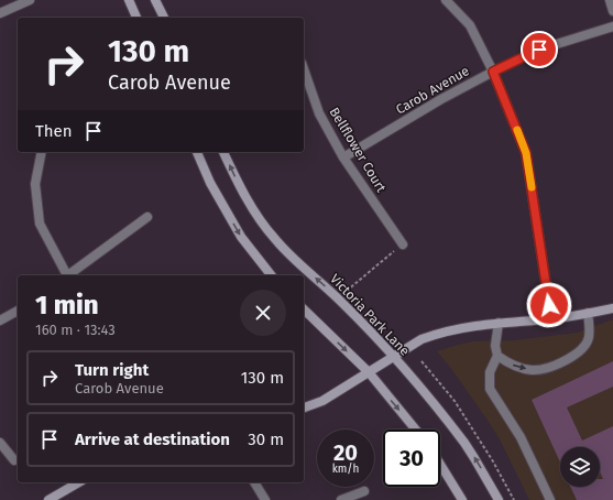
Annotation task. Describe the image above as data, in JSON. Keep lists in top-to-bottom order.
{
  "streets": {
    "street": ["Carob Avenue", "Bellflower Court", "Victoria Park Lane"]
  },
  "crossings": [
    ["Carob Avenue", "Bellflower Court"]
  ],
  "page": {
    "turn": ["130 m", "Carob Avenue"],
    "then": "Then",
    "heading": ["1 min", "160 m · 13:43"],
    "list": [
      {
        "name": "Turn right",
        "note": "Carob Avenue",
        "value": "130 m"
      },
      {
        "name": "Arrive at destination",
        "value": "30 m"
      }
    ],
    "speed": "20 km/h",
    "limit": "30"
  }
}
